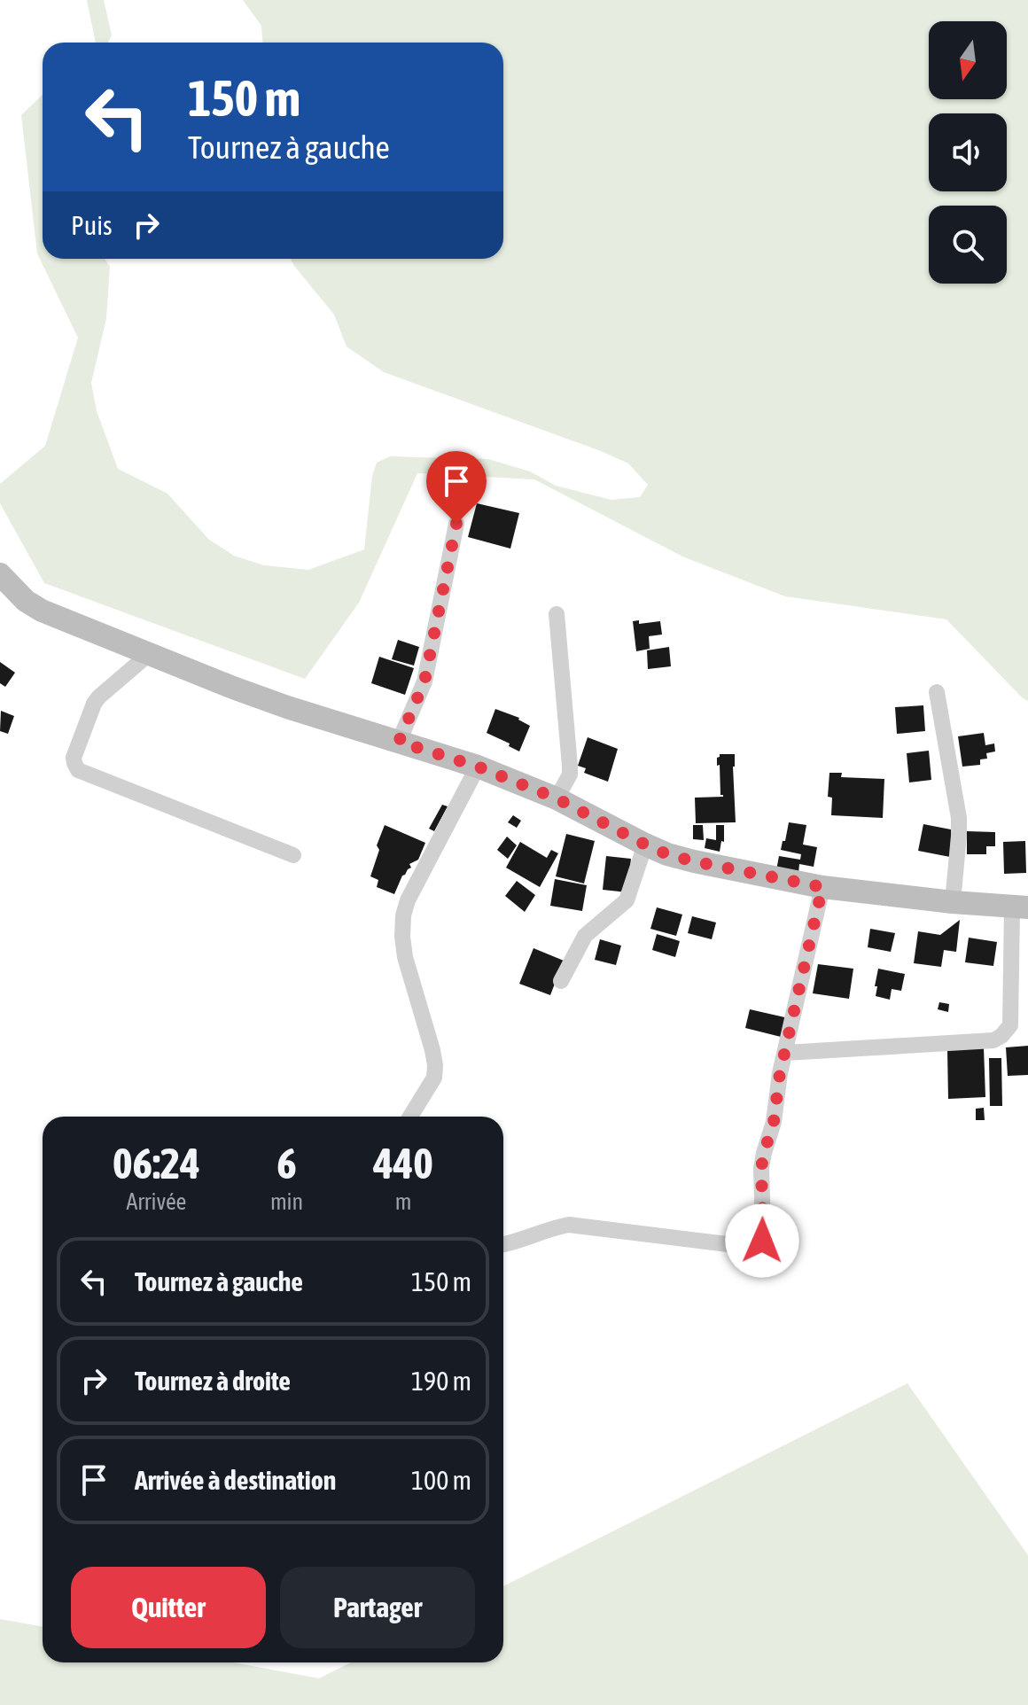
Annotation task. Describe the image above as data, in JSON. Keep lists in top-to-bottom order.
{
  "north": "bottom",
  "page": {
    "turn": ["150 m", "Tournez à gauche"],
    "then": "Puis",
    "eta": [
      "06:24",
      "Arrivée",
      "6",
      "min",
      "440",
      "m"
    ],
    "list": [
      {
        "name": "Tournez à gauche",
        "value": "150 m"
      },
      {
        "name": "Tournez à droite",
        "value": "190 m"
      },
      {
        "name": "Arrivée à destination",
        "value": "100 m"
      }
    ],
    "buttons": ["Quitter", "Partager"]
  }
}
